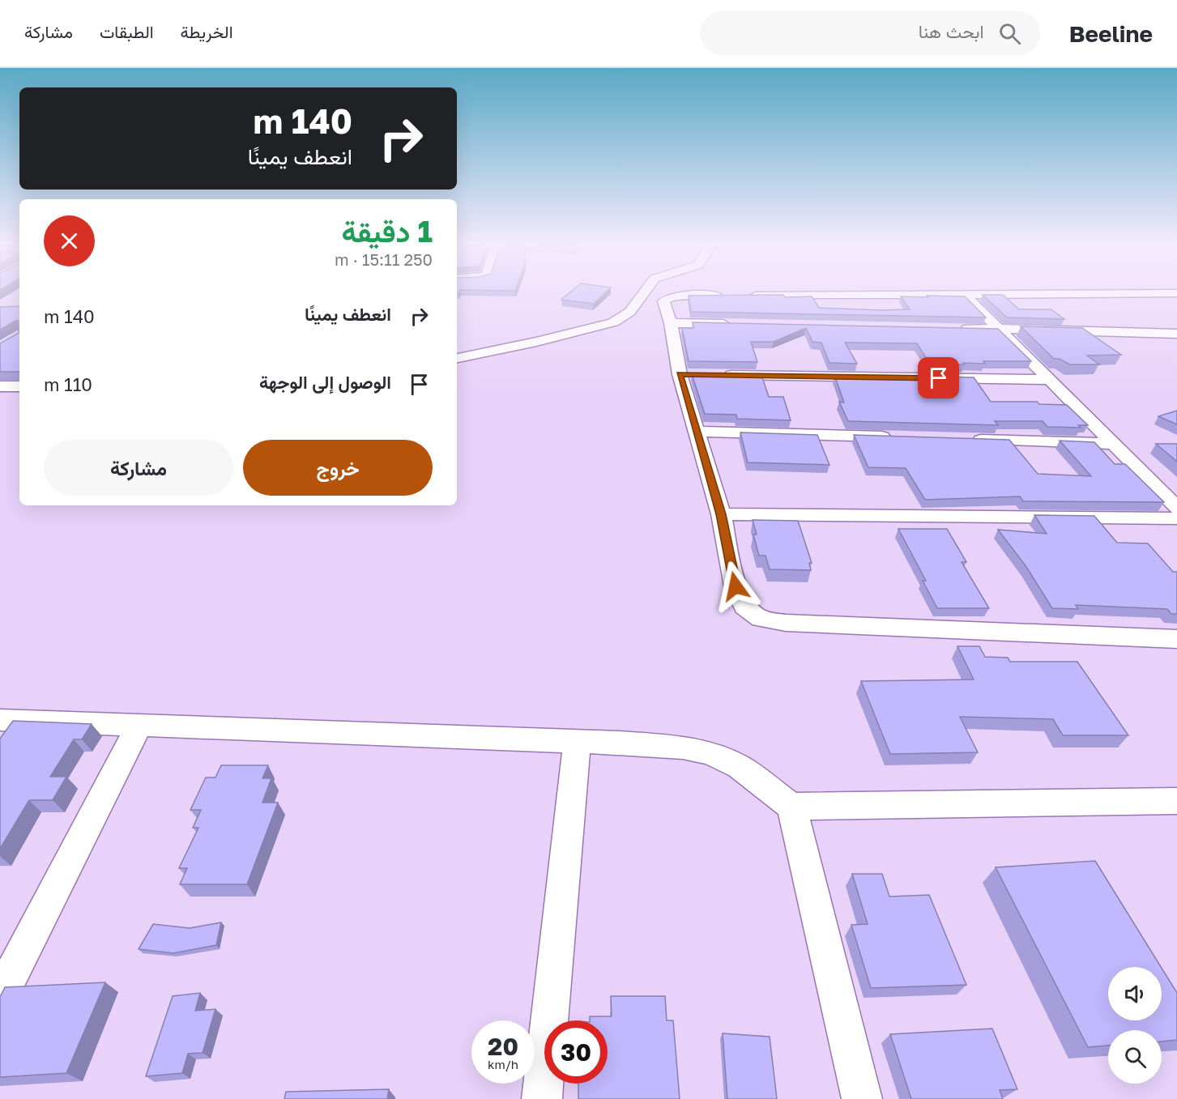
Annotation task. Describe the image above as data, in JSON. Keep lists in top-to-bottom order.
{
  "page": {
    "header": "Beeline",
    "search": "ابحث هنا",
    "nav": ["الخريطة", "الطبقات", "مشاركة"],
    "turn": ["140 m", "انعطف يمينًا"],
    "heading": ["1 دقيقة", "250 m · 15:11"],
    "list": [
      {
        "name": "انعطف يمينًا",
        "value": "140 m"
      },
      {
        "name": "الوصول إلى الوجهة",
        "value": "110 m"
      }
    ],
    "buttons": ["خروج", "مشاركة"],
    "speed": "20 km/h",
    "limit": "30"
  }
}
